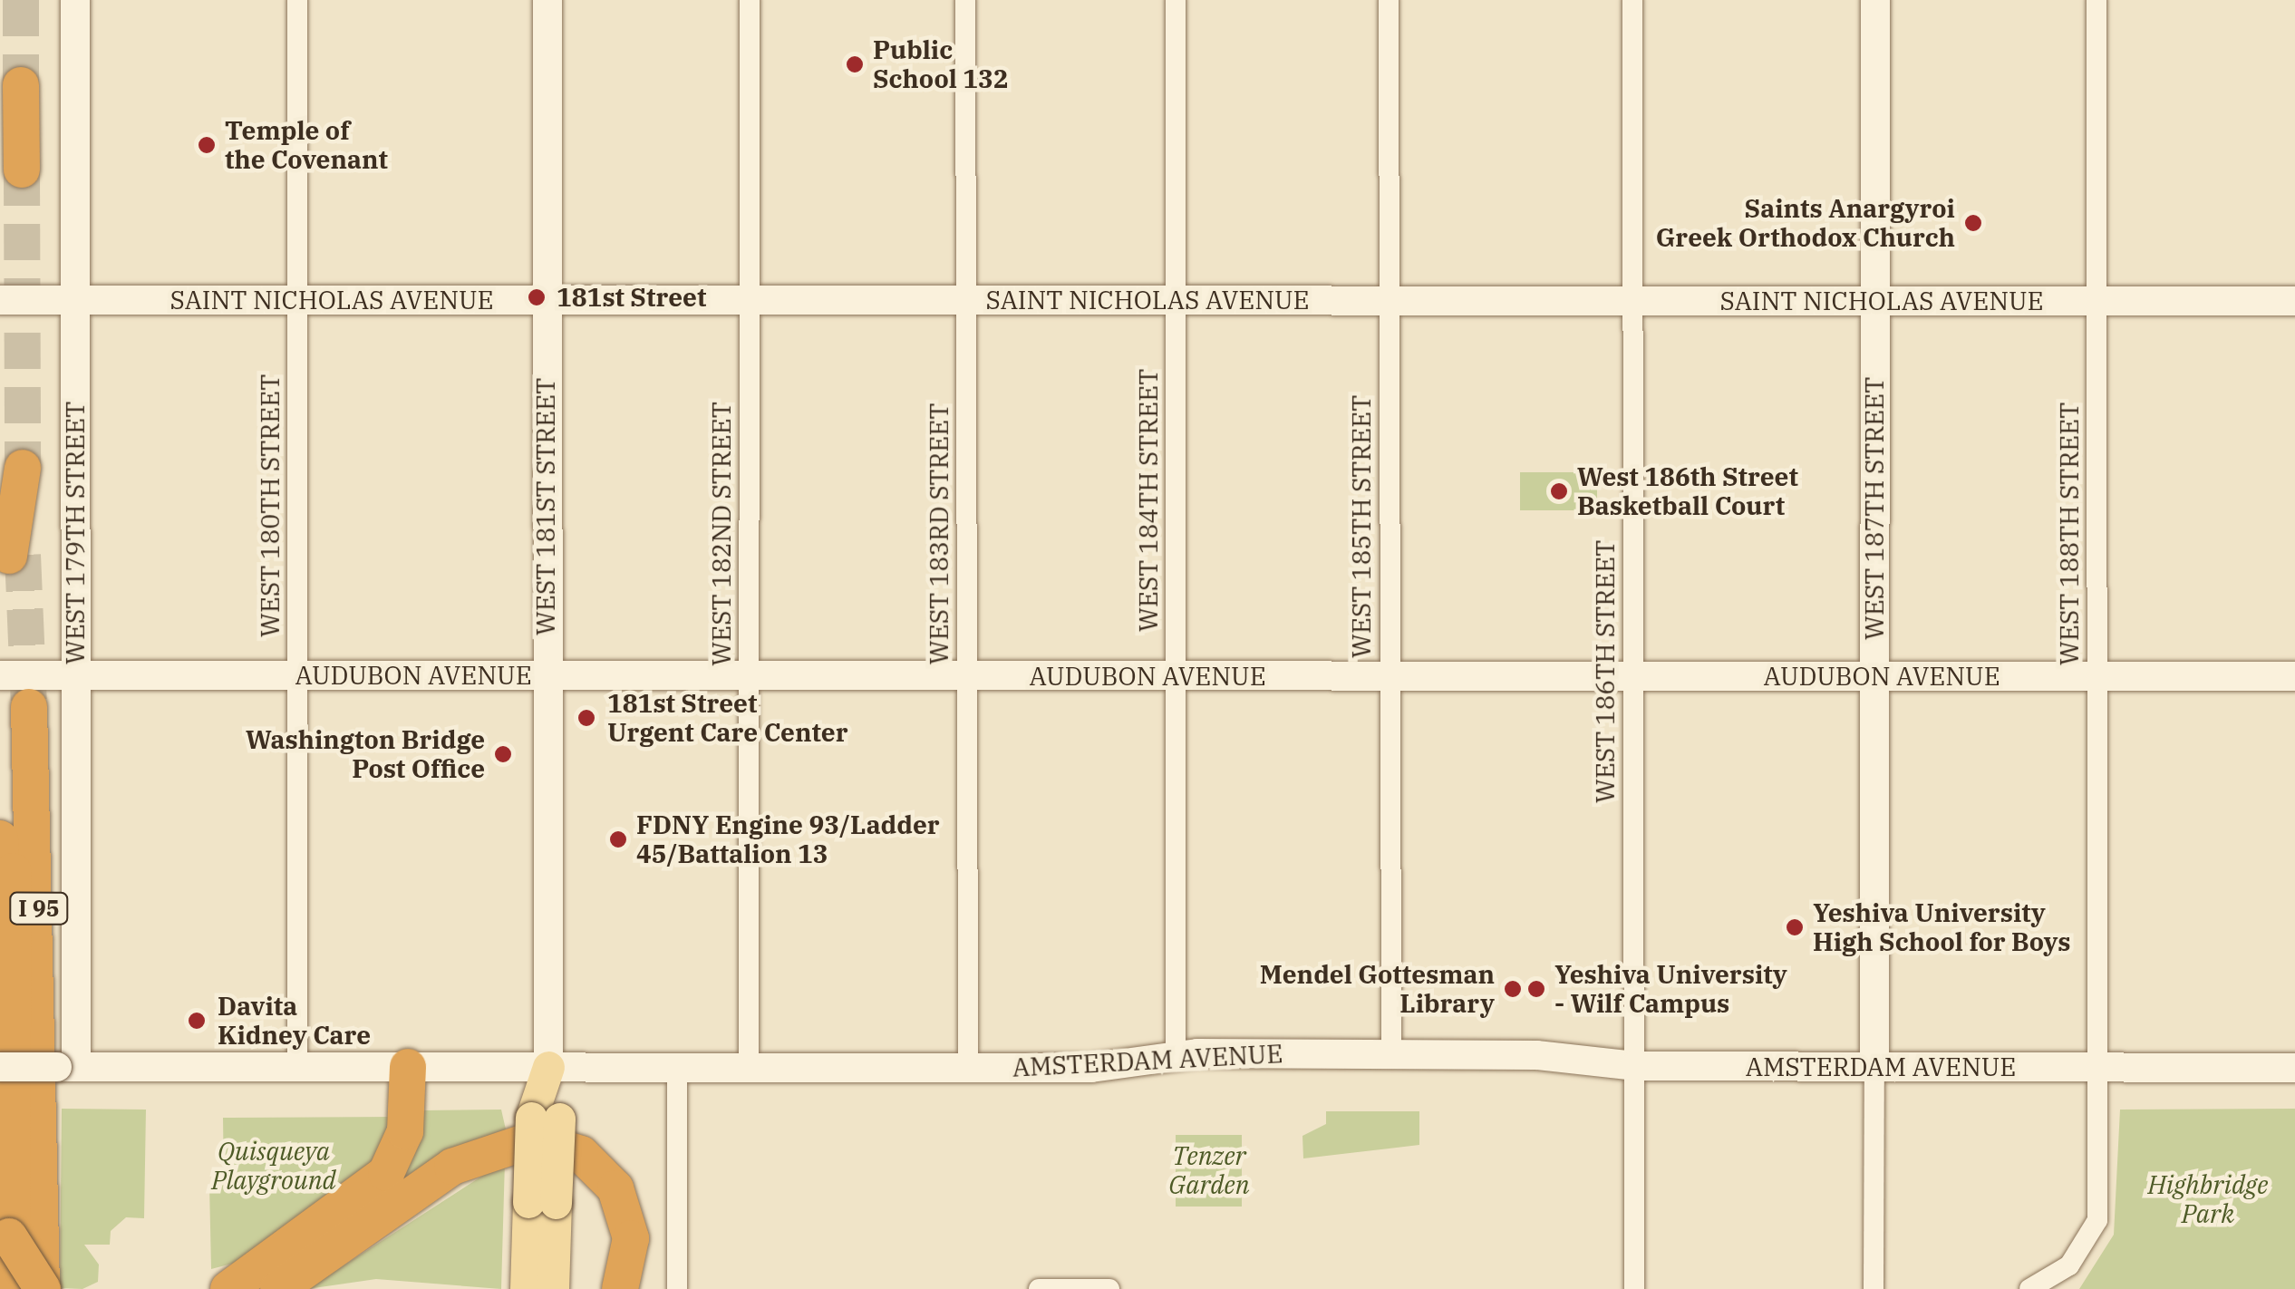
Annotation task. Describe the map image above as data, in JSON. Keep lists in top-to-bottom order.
{
  "streets": {
    "highway": ["I 95"],
    "main road": [
      "SAINT NICHOLAS AVENUE",
      "WEST 181ST STREET",
      "WEST 187TH STREET",
      "WEST 179TH STREET",
      "AUDUBON AVENUE",
      "AMSTERDAM AVENUE"
    ],
    "street": [
      "WEST 184TH STREET",
      "WEST 180TH STREET",
      "WEST 185TH STREET",
      "WEST 182ND STREET",
      "WEST 183RD STREET",
      "WEST 188TH STREET",
      "WEST 186TH STREET"
    ]
  },
  "crossings": [
    ["SAINT NICHOLAS AVENUE", "WEST 184TH STREET"],
    ["SAINT NICHOLAS AVENUE", "WEST 180TH STREET"],
    ["SAINT NICHOLAS AVENUE", "WEST 181ST STREET"],
    ["SAINT NICHOLAS AVENUE", "WEST 187TH STREET"],
    ["SAINT NICHOLAS AVENUE", "WEST 185TH STREET"],
    ["SAINT NICHOLAS AVENUE", "WEST 179TH STREET"],
    ["SAINT NICHOLAS AVENUE", "WEST 182ND STREET"],
    ["SAINT NICHOLAS AVENUE", "WEST 183RD STREET"],
    ["SAINT NICHOLAS AVENUE", "WEST 188TH STREET"],
    ["SAINT NICHOLAS AVENUE", "WEST 186TH STREET"],
    ["WEST 184TH STREET", "AUDUBON AVENUE"],
    ["WEST 184TH STREET", "AMSTERDAM AVENUE"],
    ["WEST 180TH STREET", "AUDUBON AVENUE"],
    ["WEST 180TH STREET", "AMSTERDAM AVENUE"],
    ["WEST 181ST STREET", "AUDUBON AVENUE"],
    ["WEST 181ST STREET", "AMSTERDAM AVENUE"],
    ["WEST 187TH STREET", "AUDUBON AVENUE"],
    ["WEST 187TH STREET", "AMSTERDAM AVENUE"],
    ["WEST 185TH STREET", "AUDUBON AVENUE"],
    ["WEST 185TH STREET", "AMSTERDAM AVENUE"],
    ["WEST 179TH STREET", "AUDUBON AVENUE"],
    ["WEST 179TH STREET", "AMSTERDAM AVENUE"],
    ["WEST 182ND STREET", "AUDUBON AVENUE"],
    ["WEST 182ND STREET", "AMSTERDAM AVENUE"],
    ["WEST 183RD STREET", "AUDUBON AVENUE"],
    ["WEST 183RD STREET", "AMSTERDAM AVENUE"],
    ["WEST 188TH STREET", "AUDUBON AVENUE"],
    ["WEST 188TH STREET", "AMSTERDAM AVENUE"],
    ["WEST 186TH STREET", "AUDUBON AVENUE"],
    ["WEST 186TH STREET", "AMSTERDAM AVENUE"],
    ["AUDUBON AVENUE", "I 95"]
  ],
  "parks": ["Quisqueya Playground", "Tenzer Garden", "Highbridge Park"],
  "places": [
    "Public School 132",
    "Temple of the Covenant",
    "Saints Anargyroi Greek Orthodox Church",
    "181st Street",
    "West 186th Street Basketball Court",
    "181st Street Urgent Care Center",
    "Washington Bridge Post Office",
    "FDNY Engine 93/Ladder 45/Battalion 13",
    "Yeshiva University High School for Boys",
    "Mendel Gottesman Library",
    "Yeshiva University - Wilf Campus",
    "Davita Kidney Care"
  ]
}
